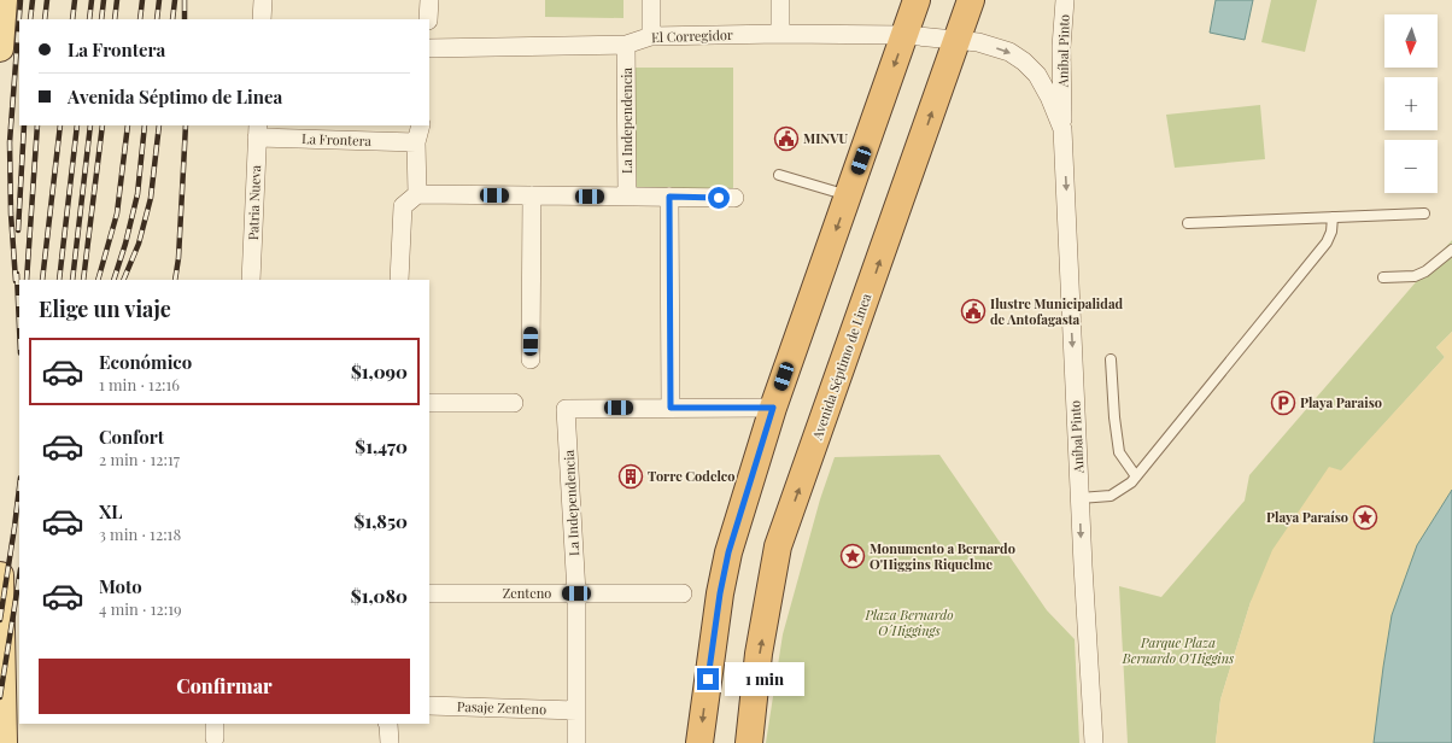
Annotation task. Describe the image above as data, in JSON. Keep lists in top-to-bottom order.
{
  "streets": {
    "highway": ["Avenida Séptimo de Linea"],
    "street": [
      "El Corregidor",
      "Aníbal Pinto",
      "La Independencia",
      "La Frontera",
      "Patria Nueva",
      "Zenteno",
      "Pasaje Zenteno"
    ]
  },
  "crossings": [
    ["El Corregidor", "Aníbal Pinto"],
    ["El Corregidor", "La Independencia"],
    ["El Corregidor", "Avenida Séptimo de Linea"],
    ["Aníbal Pinto", "Avenida Séptimo de Linea"],
    ["La Independencia", "Zenteno"],
    ["La Independencia", "Pasaje Zenteno"],
    ["La Frontera", "Patria Nueva"]
  ],
  "one_way": ["Aníbal Pinto"],
  "parks": ["Plaza Bernardo O´Higgings", "Parque Plaza Bernardo O'Higgins"],
  "places": {
    "public building": ["MINVU", "Ilustre Municipalidad de Antofagasta"],
    "parking": ["Playa Paraiso"],
    "building": ["Torre Codelco"],
    "place": ["Playa Paraíso", "Monumento a Bernardo O'Higgins Riquelme"]
  },
  "north": "bottom",
  "page": {
    "map_buttons": ["+", "−"],
    "banner": ["La Frontera", "Avenida Séptimo de Linea"],
    "heading": "Elige un viaje",
    "list": [
      {
        "name": "Económico",
        "note": "1 min · 12:16",
        "value": "$1,090"
      },
      {
        "name": "Confort",
        "note": "2 min · 12:17",
        "value": "$1,470"
      },
      {
        "name": "XL",
        "note": "3 min · 12:18",
        "value": "$1,850"
      },
      {
        "name": "Moto",
        "note": "4 min · 12:19",
        "value": "$1,080"
      }
    ],
    "buttons": "Confirmar",
    "bubble": "1 min"
  }
}
